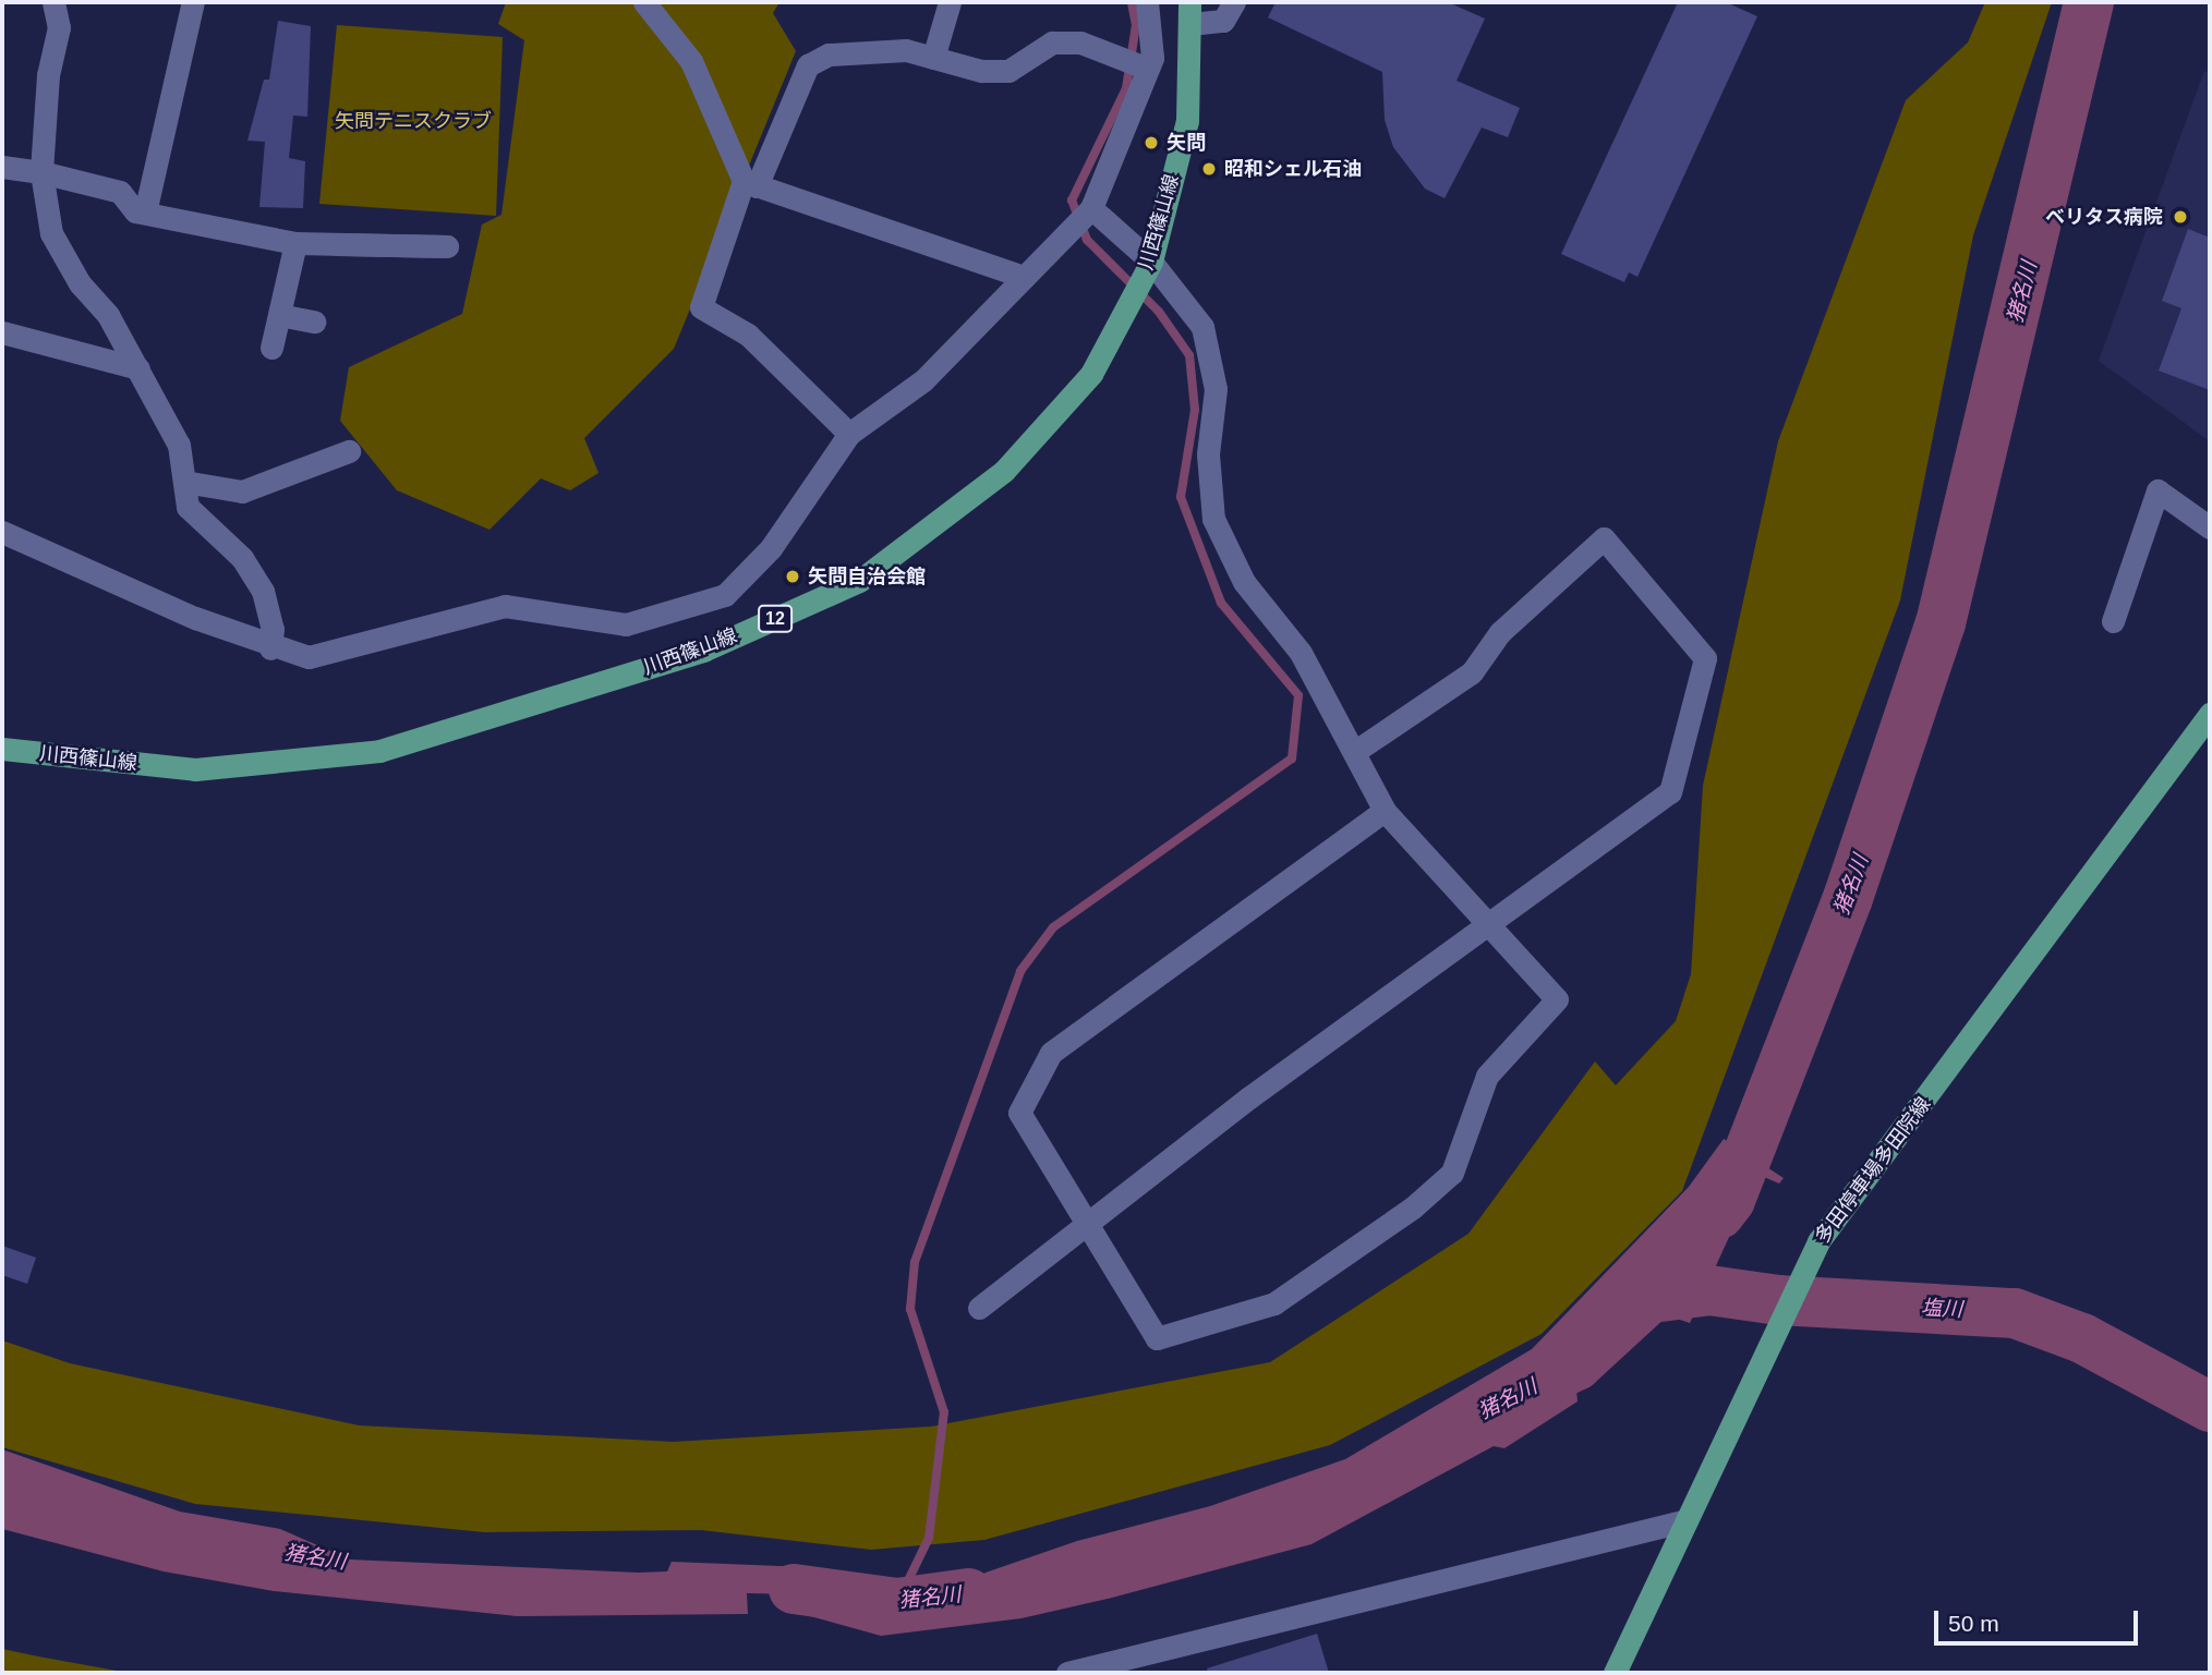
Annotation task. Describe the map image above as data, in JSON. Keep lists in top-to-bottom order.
{
  "streets": {
    "main road": ["川西篠山線", "12", "多田停車場多田院線"]
  },
  "water": ["猪名川", "塩川"],
  "parks": ["矢問テニスクラブ"],
  "places": [
    "矢問",
    "昭和シェル石油",
    "ベリタス病院",
    "矢問自治会館"
  ],
  "scale_bar": "50 m"
}
